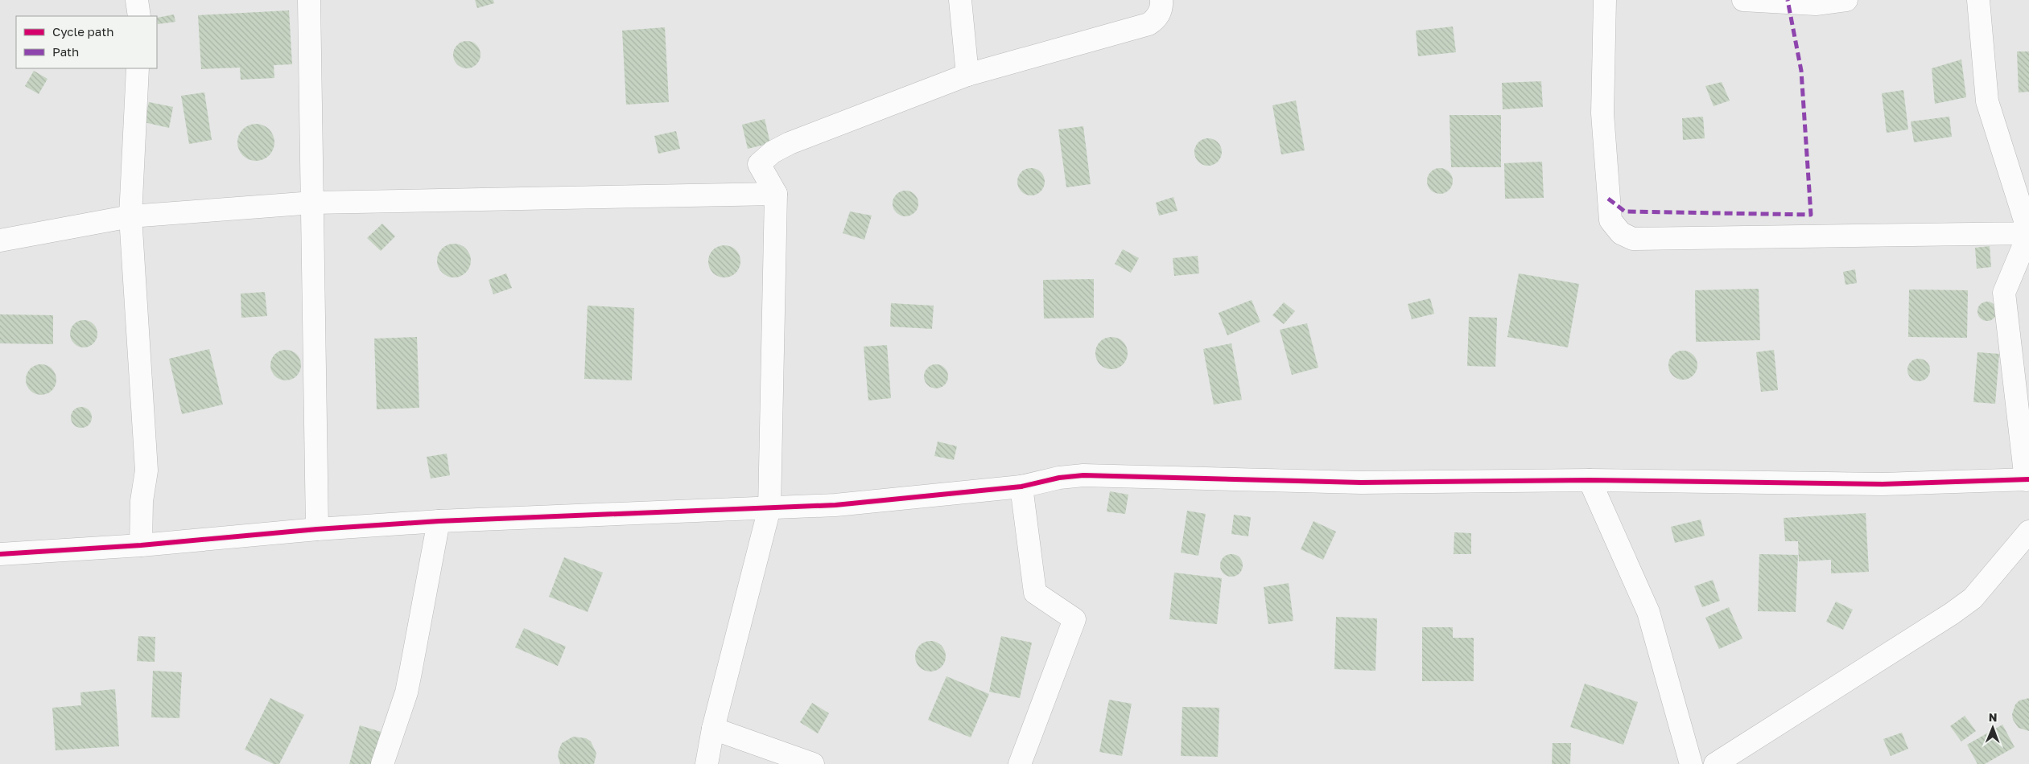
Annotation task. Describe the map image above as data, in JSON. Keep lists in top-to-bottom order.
{
  "legend": ["Cycle path", "Path"],
  "north": "top"
}
